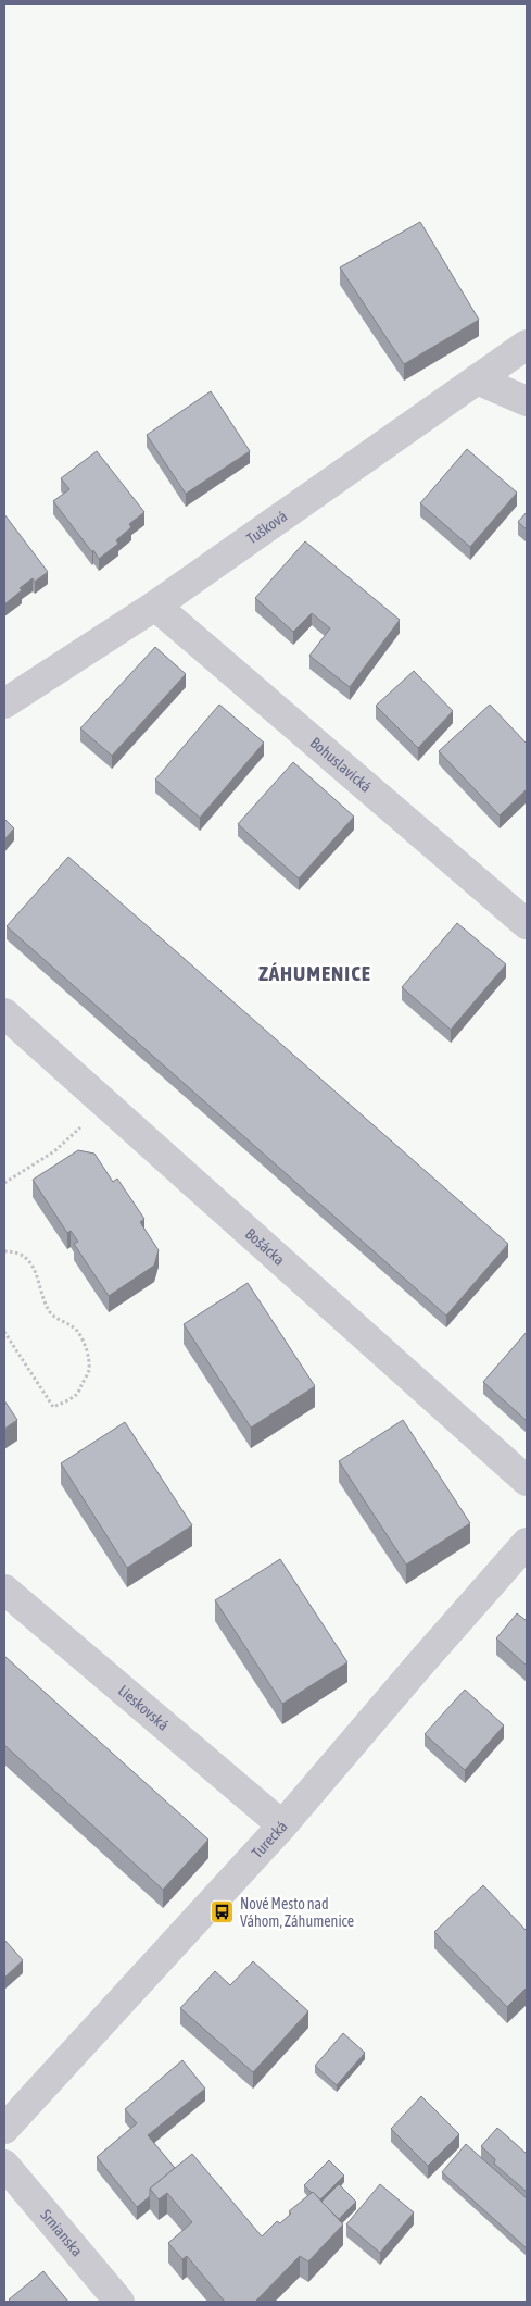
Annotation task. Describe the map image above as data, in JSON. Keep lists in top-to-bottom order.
{
  "streets": {
    "street": [
      "Tušková",
      "Bohuslavická",
      "Bošácka",
      "Lieskovská",
      "Turecká",
      "Srnianska"
    ]
  },
  "crossings": [
    ["Tušková", "Bohuslavická"],
    ["Lieskovská", "Turecká"]
  ],
  "districts": ["ZÁHUMENICE"],
  "places": {
    "bus stop": ["Nové Mesto nad Váhom, Záhumenice"]
  }
}
